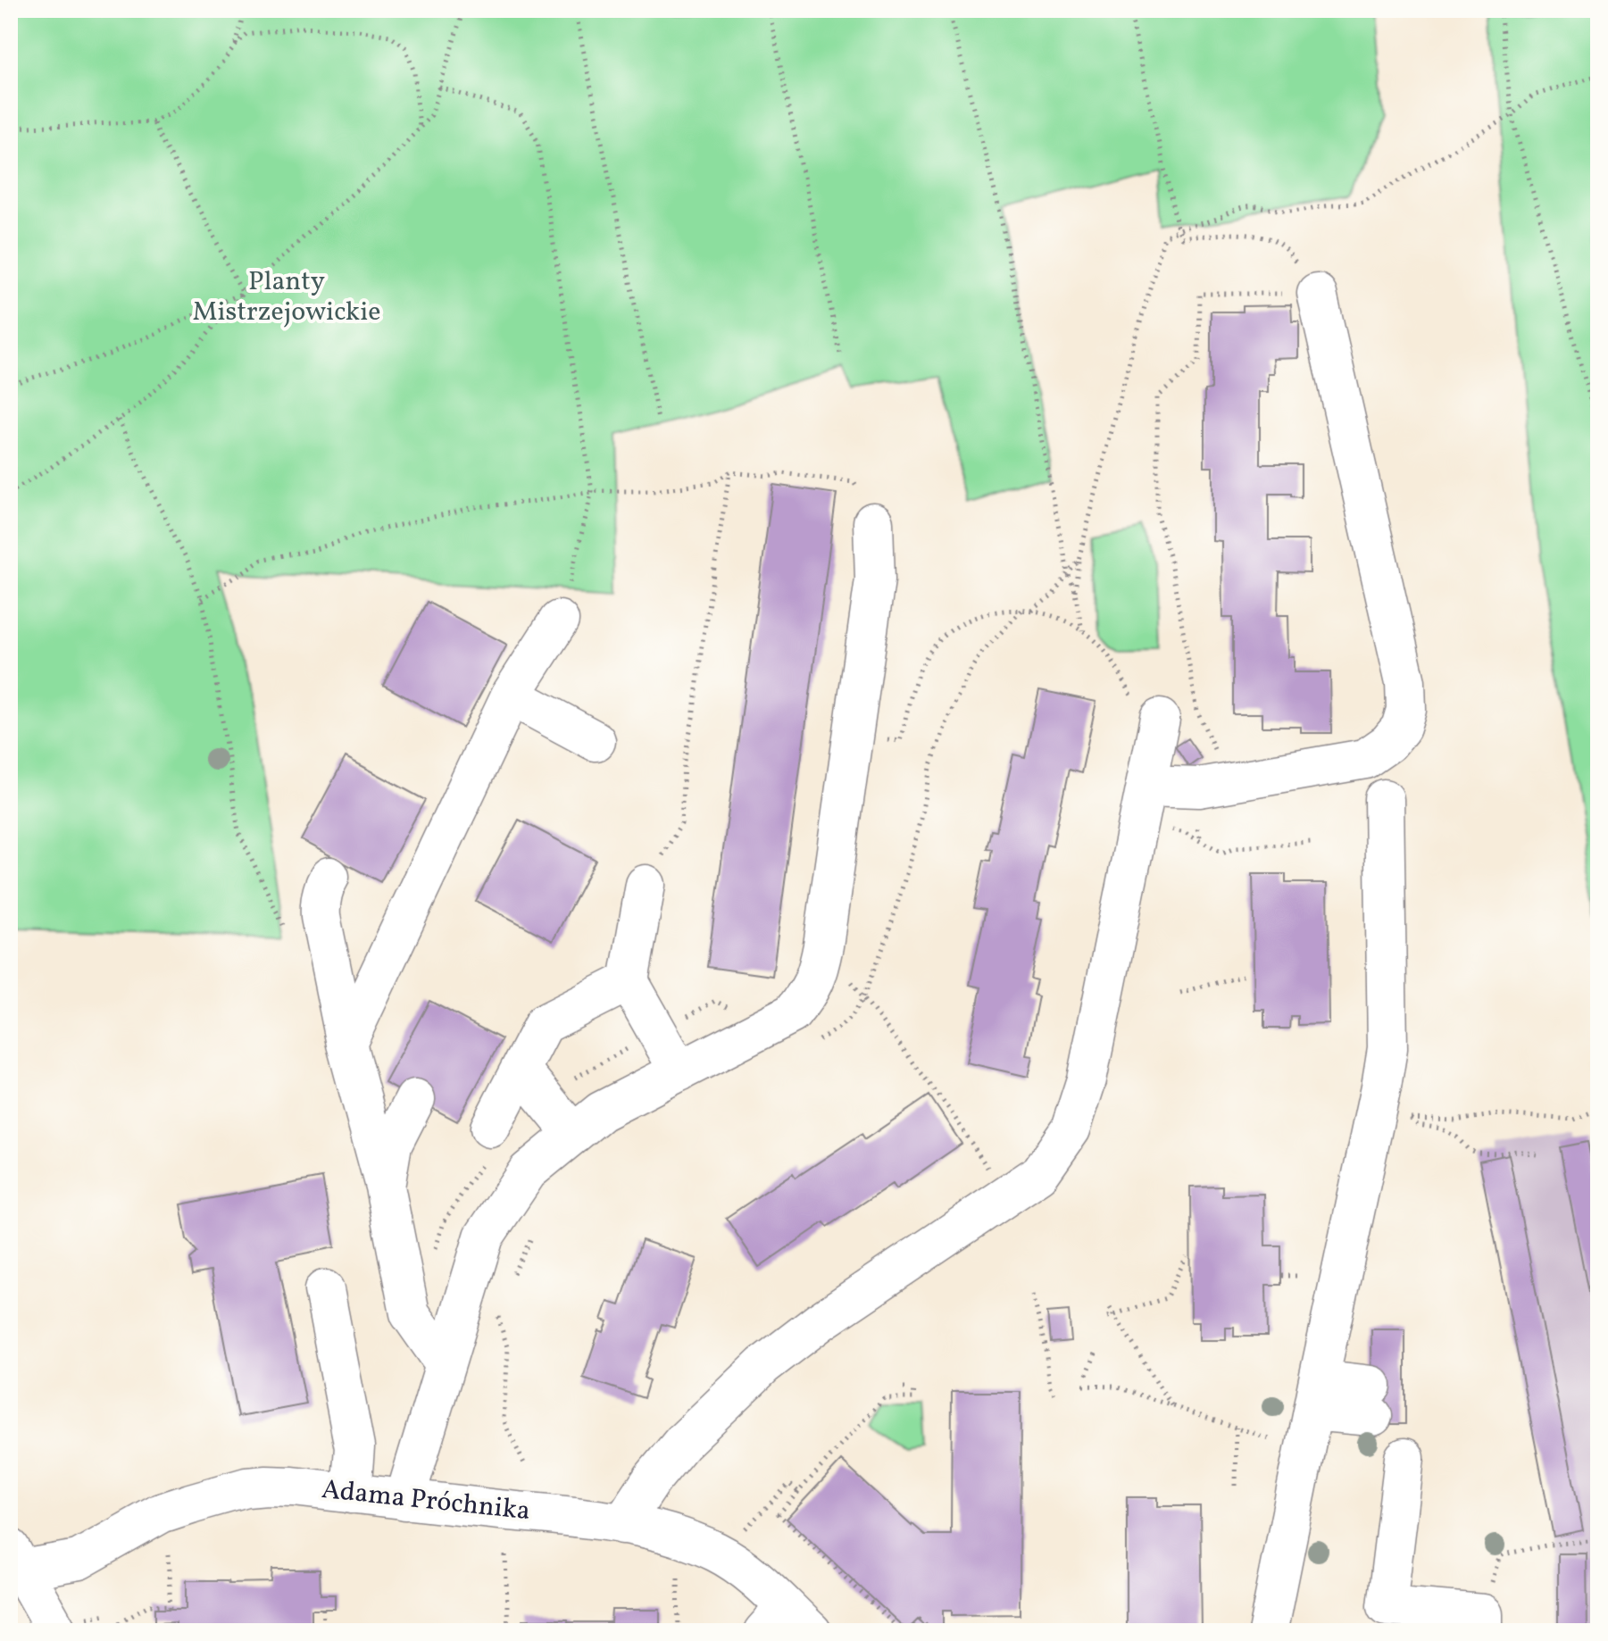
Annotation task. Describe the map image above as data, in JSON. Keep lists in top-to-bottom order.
{
  "streets": {
    "street": ["Adama Próchnika"]
  },
  "parks": ["Planty Mistrzejowickie"]
}
